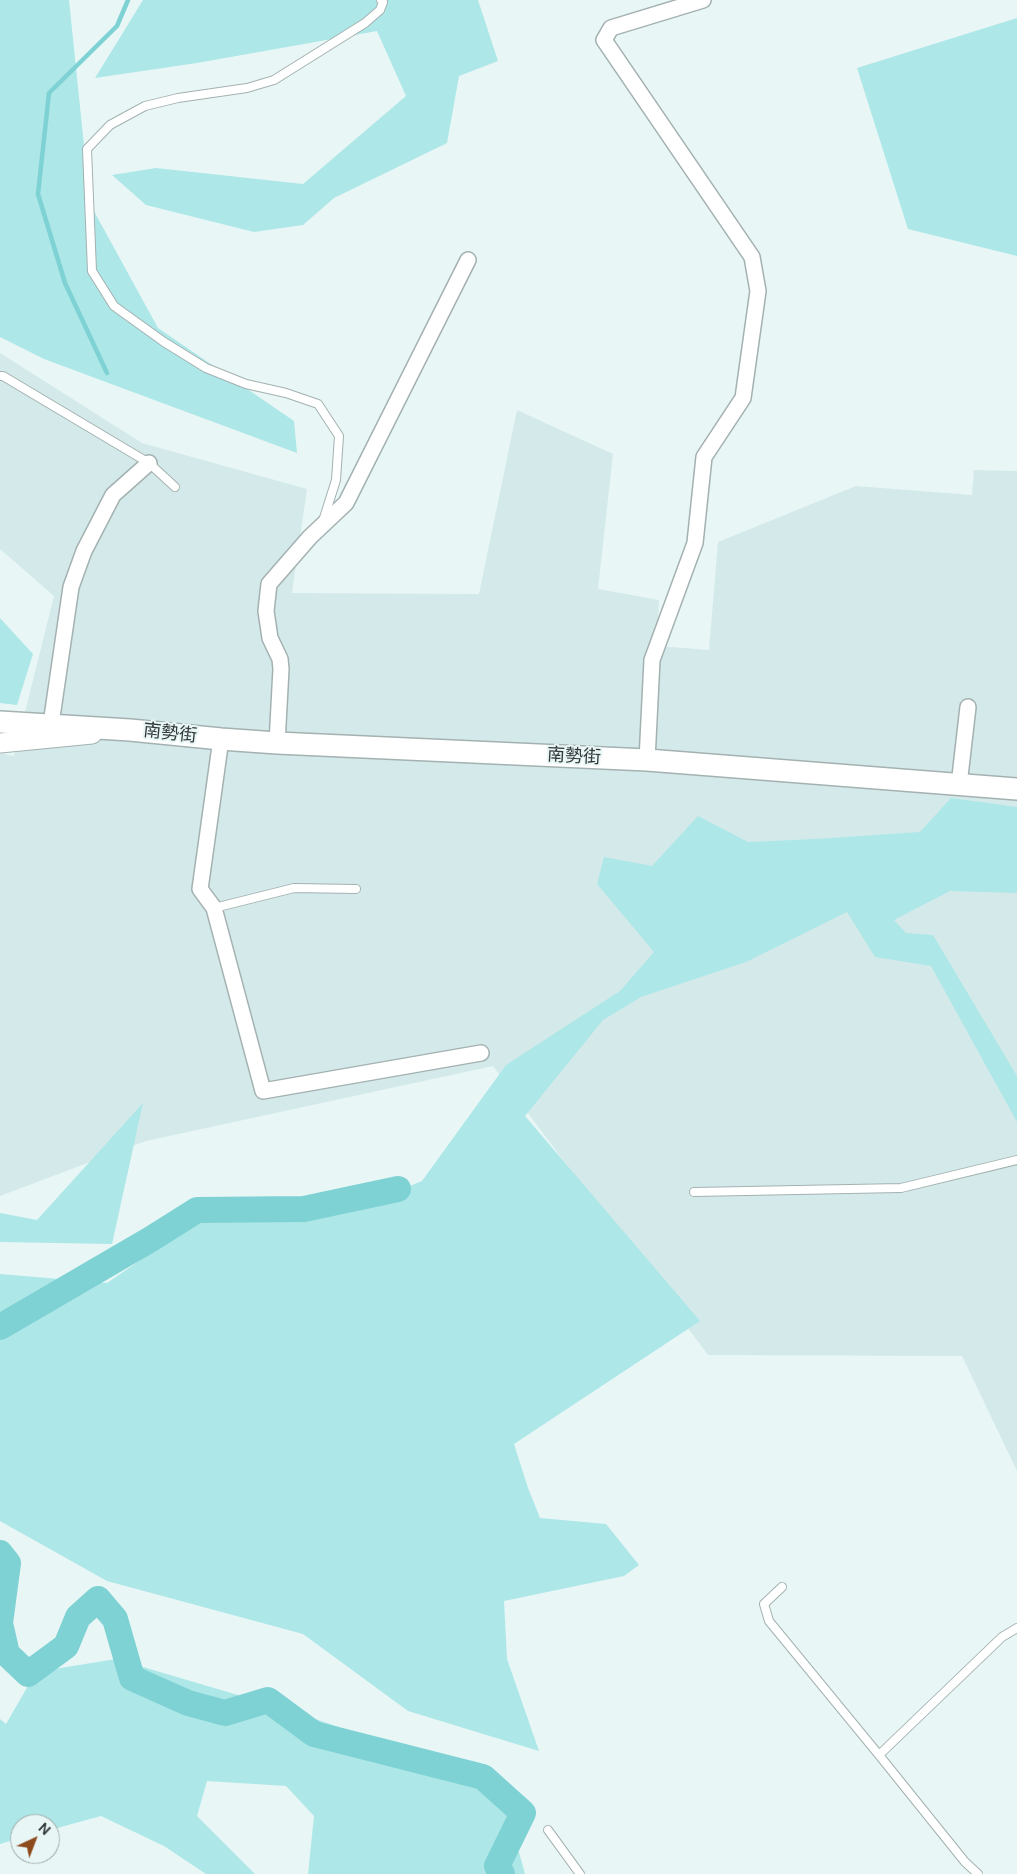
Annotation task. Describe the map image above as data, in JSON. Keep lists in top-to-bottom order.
{
  "streets": {
    "main road": ["南勢街"]
  },
  "north": "top right"
}
